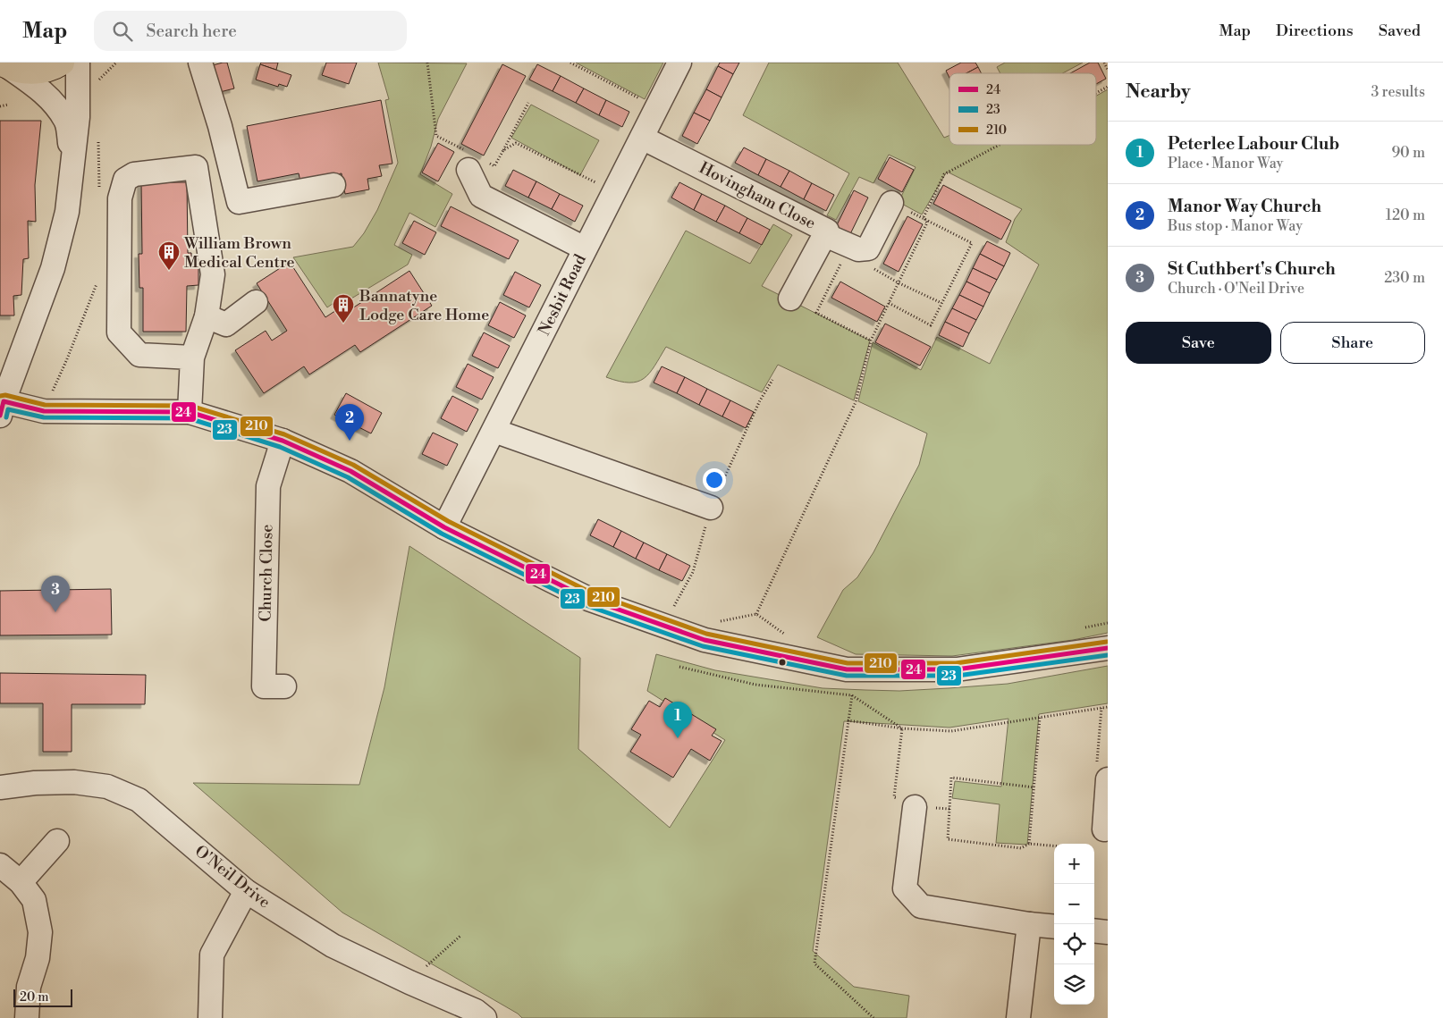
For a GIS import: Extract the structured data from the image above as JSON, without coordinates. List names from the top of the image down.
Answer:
{
  "streets": {
    "street": [
      "Hovingham Close",
      "Nesbit Road",
      "Church Close",
      "O'Neil Drive"
    ]
  },
  "crossings": [
    ["Hovingham Close", "Nesbit Road"]
  ],
  "places": {
    "building": ["William Brown Medical Centre", "Bannatyne Lodge Care Home"]
  },
  "lines": ["transit line 210", "transit line 24", "transit line 23"],
  "legend": ["24", "23", "210"],
  "scale_bar": "20 m",
  "page": {
    "header": "Map",
    "search": "Search here",
    "nav": ["Map", "Directions", "Saved"],
    "heading": ["Nearby", "3 results"],
    "list": [
      {
        "mark": "1",
        "name": "Peterlee Labour Club",
        "note": "Place · Manor Way",
        "value": "90 m"
      },
      {
        "mark": "2",
        "name": "Manor Way Church",
        "note": "Bus stop · Manor Way",
        "value": "120 m"
      },
      {
        "mark": "3",
        "name": "St Cuthbert's Church",
        "note": "Church · O'Neil Drive",
        "value": "230 m"
      }
    ],
    "buttons": ["Save", "Share"],
    "pins": ["2", "3", "1"],
    "map_buttons": ["+", "−"],
    "scale": "20 m"
  }
}
